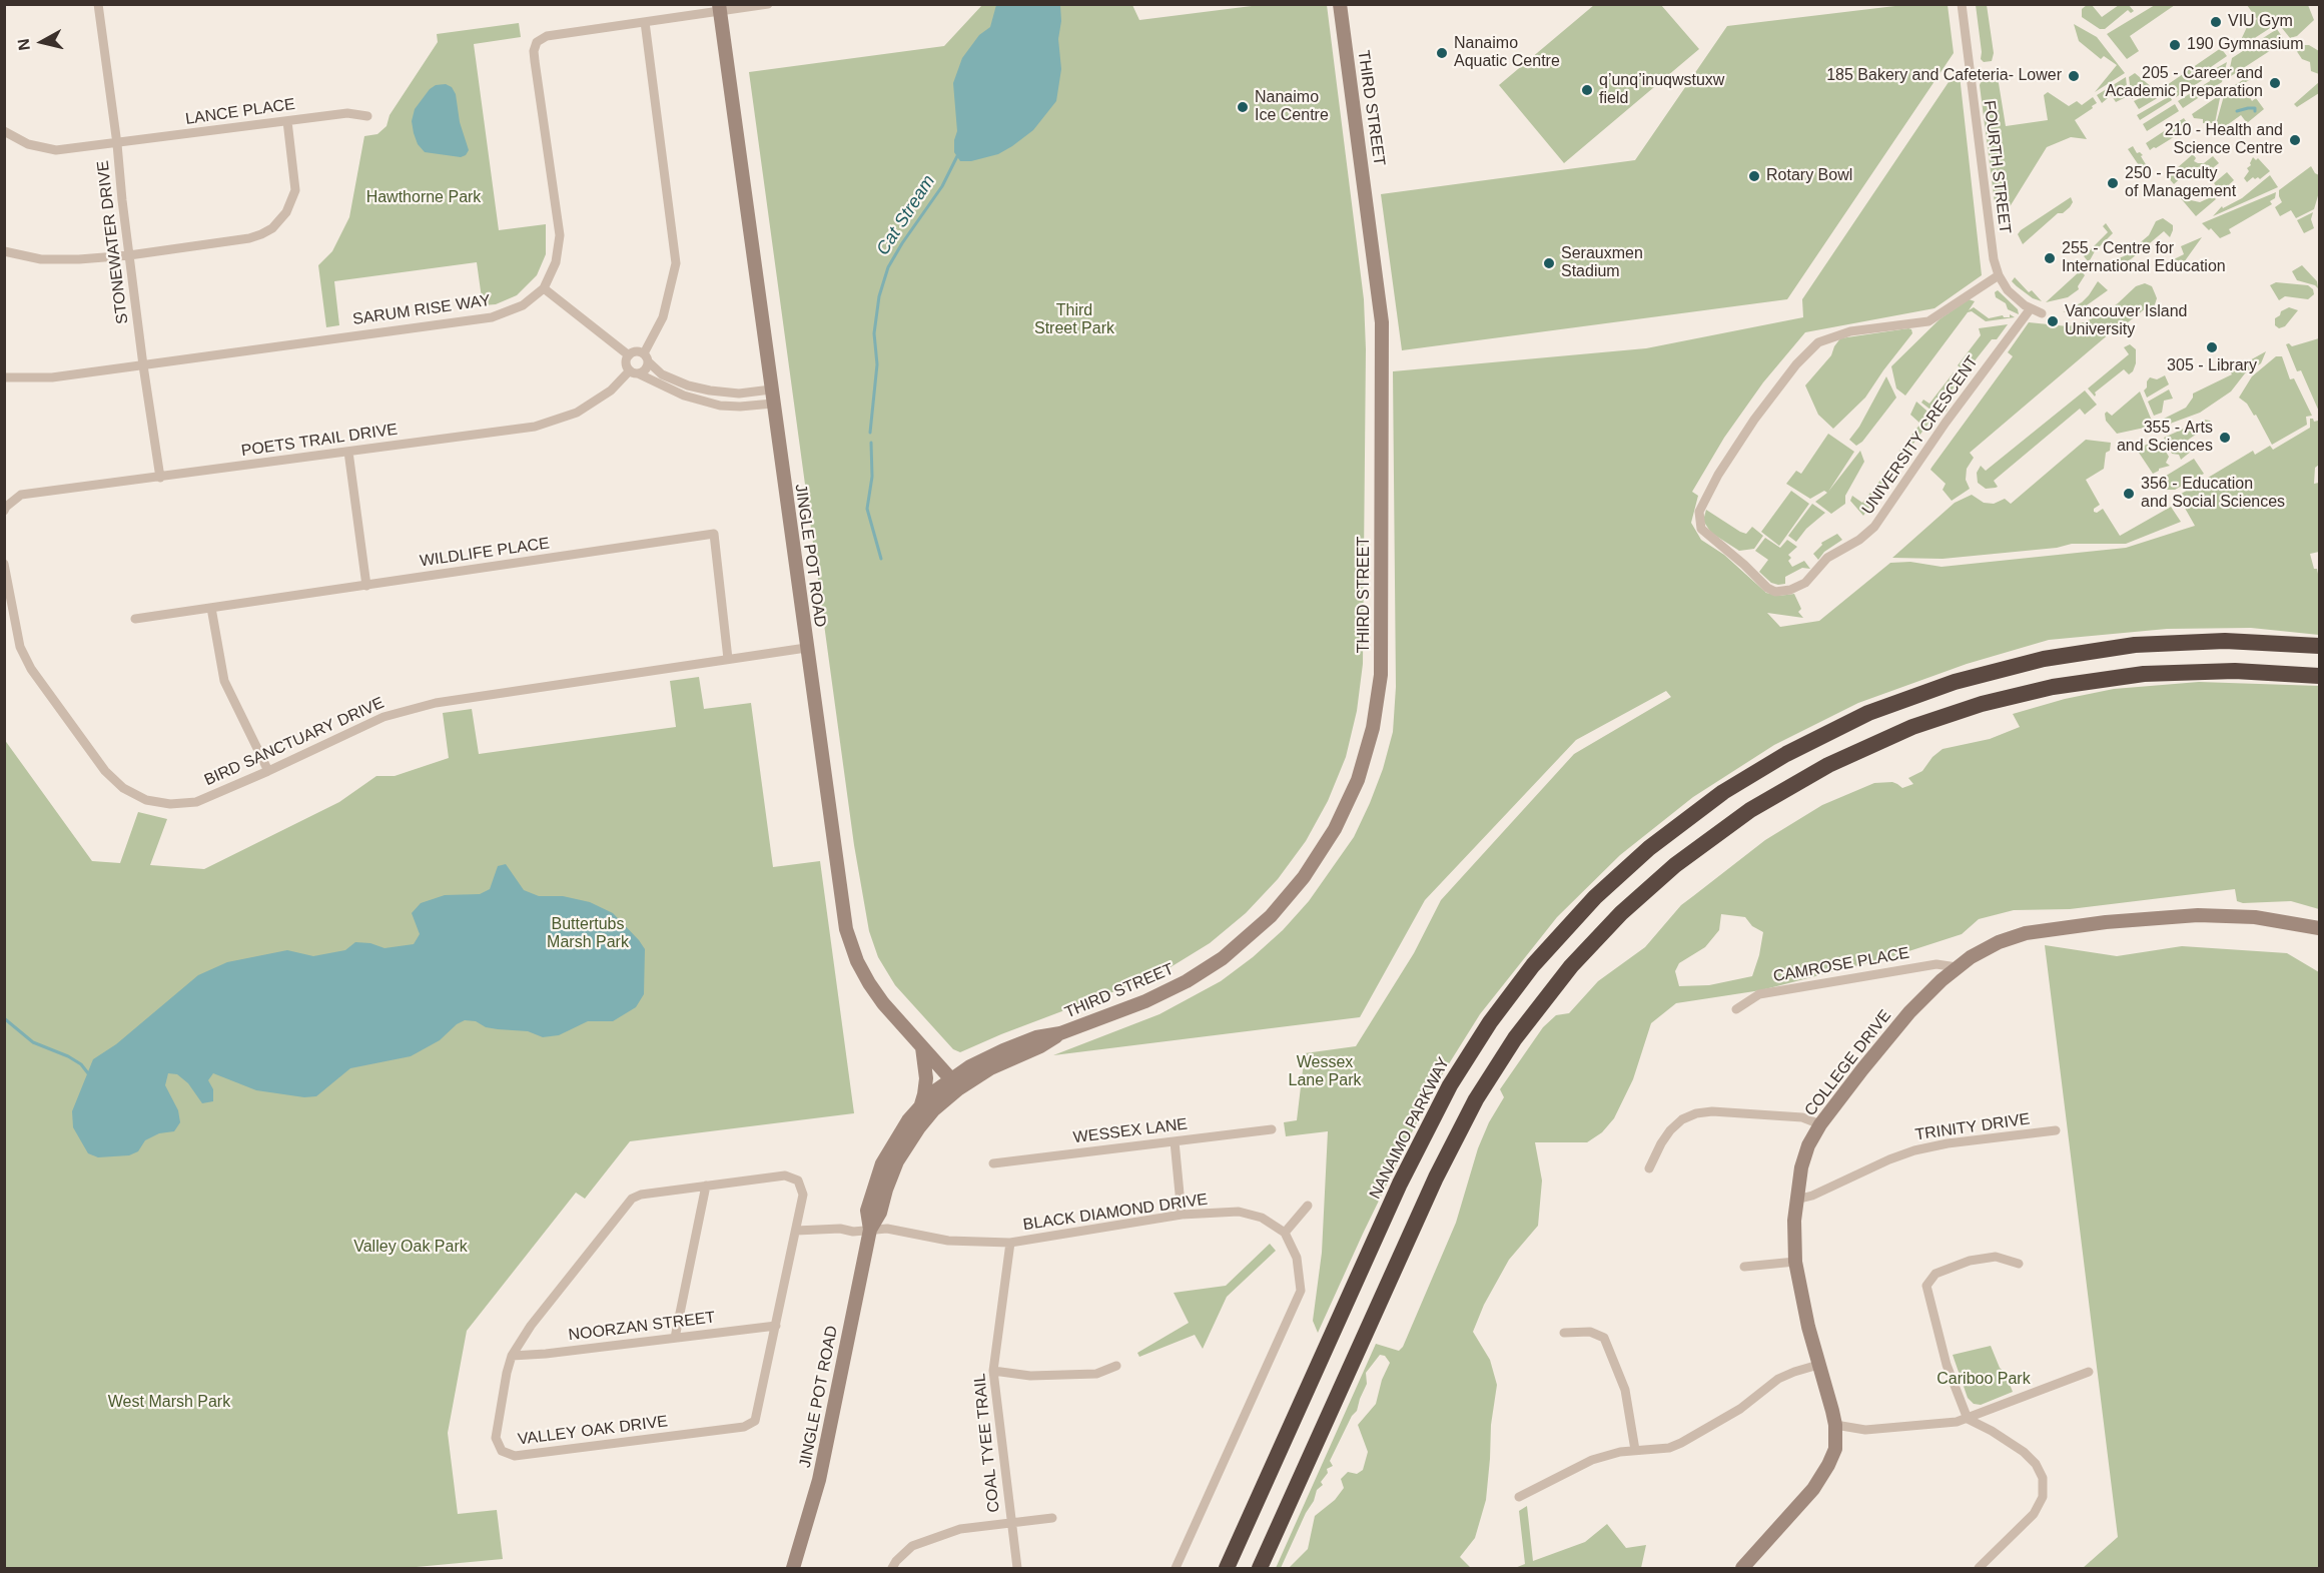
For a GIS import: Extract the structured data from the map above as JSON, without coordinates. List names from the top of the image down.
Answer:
{
  "streets": {
    "highway": ["NANAIMO PARKWAY"],
    "street": [
      "THIRD STREET",
      "LANCE PLACE",
      "FOURTH STREET",
      "STONEWATER DRIVE",
      "SARUM RISE WAY",
      "UNIVERSITY CRESCENT",
      "POETS TRAIL DRIVE",
      "WILDLIFE PLACE",
      "JINGLE POT ROAD",
      "BIRD SANCTUARY DRIVE",
      "CAMROSE PLACE",
      "COLLEGE DRIVE",
      "TRINITY DRIVE",
      "WESSEX LANE",
      "BLACK DIAMOND DRIVE",
      "NOORZAN STREET",
      "VALLEY OAK DRIVE",
      "COAL TYEE TRAIL"
    ]
  },
  "crossings": [
    ["THIRD STREET", "JINGLE POT ROAD"],
    ["LANCE PLACE", "STONEWATER DRIVE"],
    ["FOURTH STREET", "UNIVERSITY CRESCENT"],
    ["STONEWATER DRIVE", "SARUM RISE WAY"],
    ["STONEWATER DRIVE", "POETS TRAIL DRIVE"],
    ["SARUM RISE WAY", "JINGLE POT ROAD"],
    ["WILDLIFE PLACE", "BIRD SANCTUARY DRIVE"],
    ["JINGLE POT ROAD", "BIRD SANCTUARY DRIVE"],
    ["JINGLE POT ROAD", "BLACK DIAMOND DRIVE"],
    ["CAMROSE PLACE", "COLLEGE DRIVE"],
    ["COLLEGE DRIVE", "TRINITY DRIVE"],
    ["BLACK DIAMOND DRIVE", "COAL TYEE TRAIL"],
    ["NOORZAN STREET", "VALLEY OAK DRIVE"]
  ],
  "water": ["Cat Stream"],
  "parks": [
    "Hawthorne Park",
    "Third Street Park",
    "Buttertubs Marsh Park",
    "Wessex Lane Park",
    "Valley Oak Park",
    "Cariboo Park",
    "West Marsh Park"
  ],
  "places": [
    "VIU Gym",
    "190 Gymnasium",
    "Nanaimo Aquatic Centre",
    "185 Bakery and Cafeteria- Lower",
    "205 - Career and Academic Preparation",
    "q’unq’inuqwstuxw field",
    "Nanaimo Ice Centre",
    "210 - Health and Science Centre",
    "Rotary Bowl",
    "250 - Faculty of Management",
    "255 - Centre for International Education",
    "Serauxmen Stadium",
    "Vancouver Island University",
    "305 - Library",
    "355 - Arts and Sciences",
    "356 - Education and Social Sciences"
  ],
  "north": "left"
}
